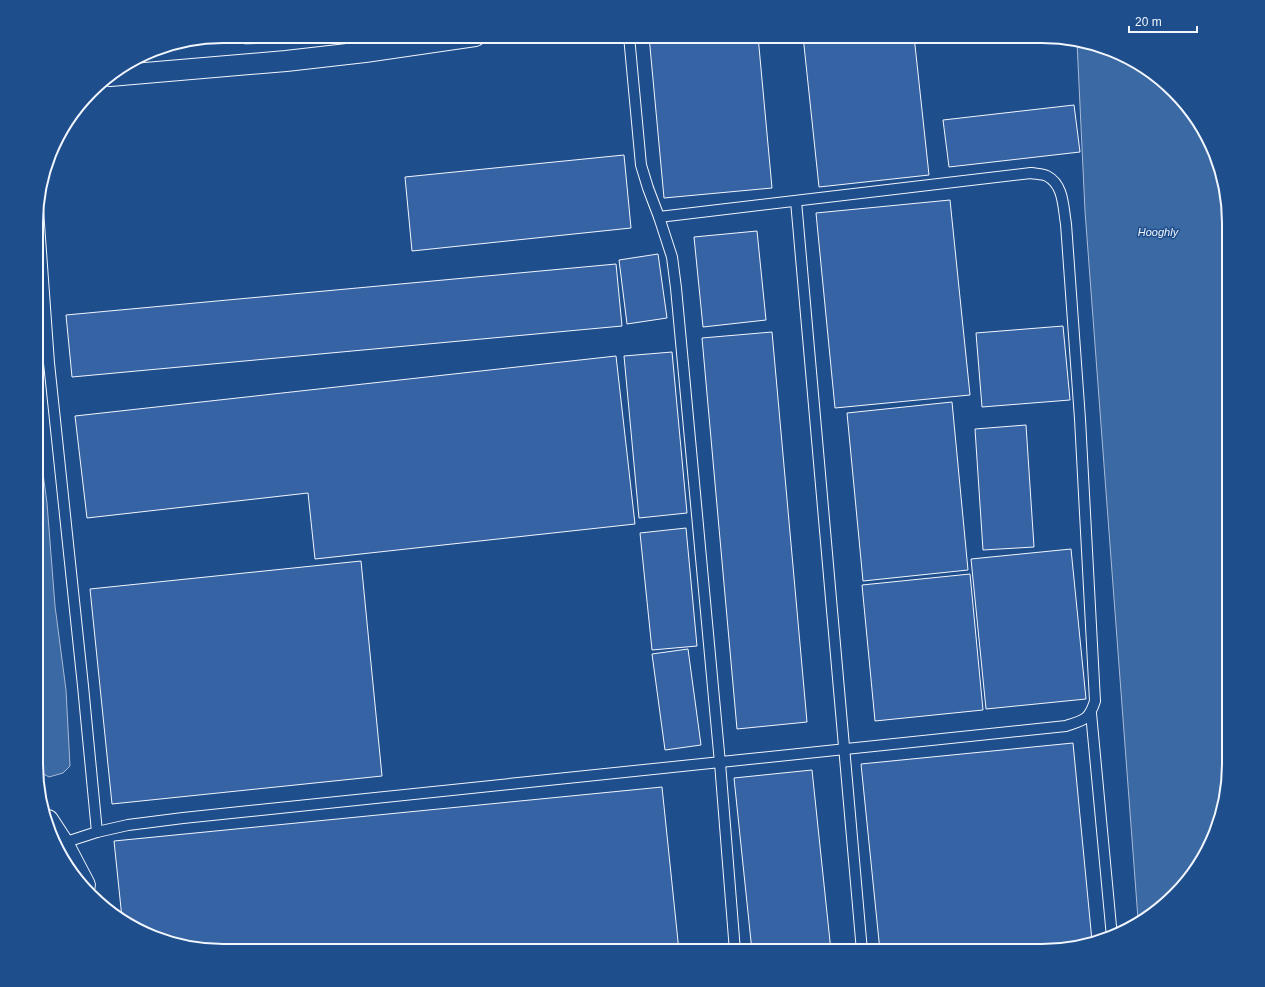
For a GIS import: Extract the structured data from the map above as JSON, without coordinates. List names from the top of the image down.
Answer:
{
  "water": ["Hooghly"],
  "scale_bar": "20 m"
}
